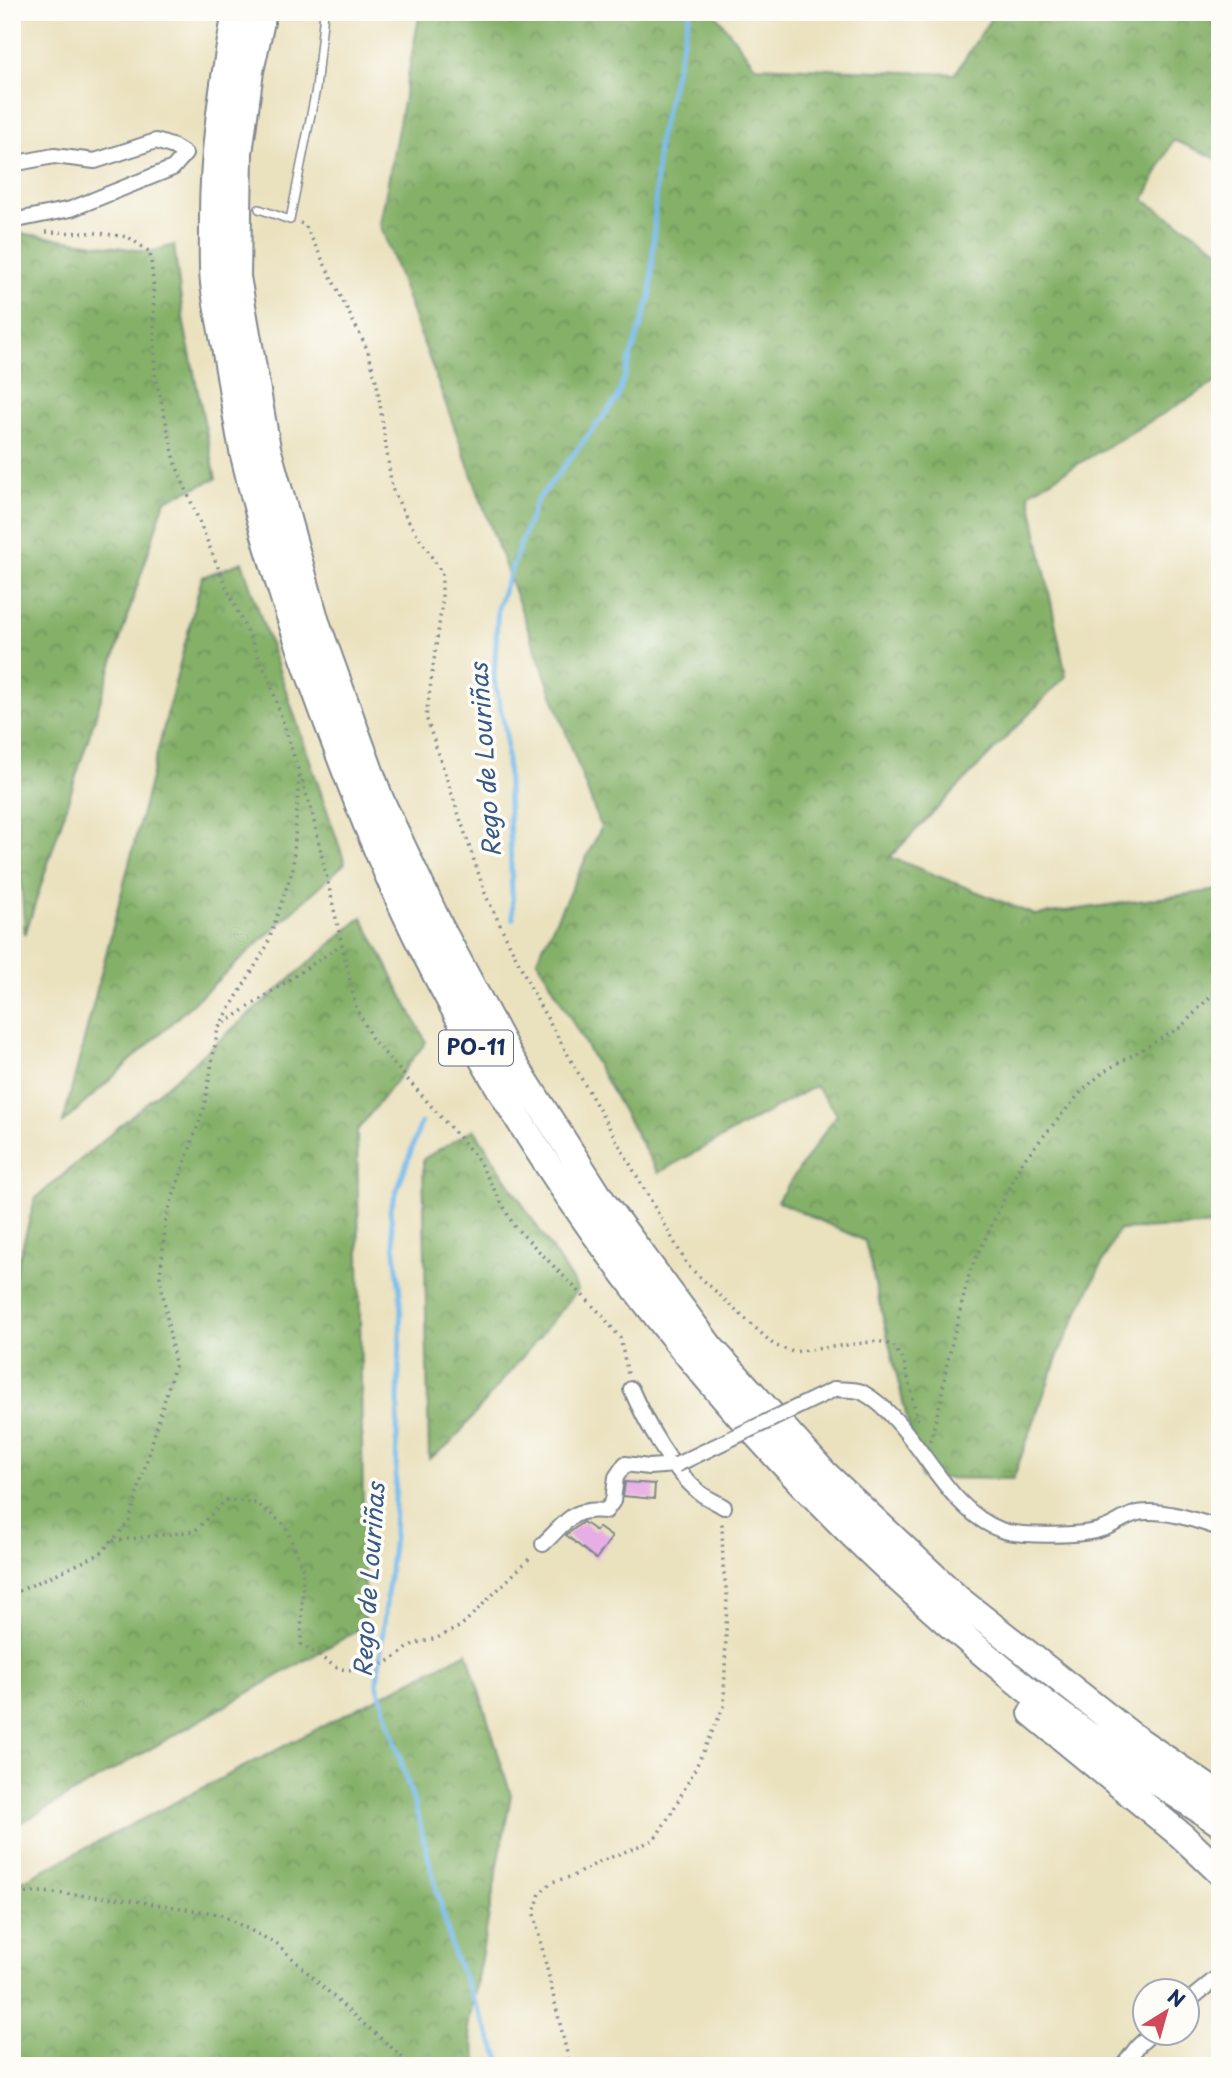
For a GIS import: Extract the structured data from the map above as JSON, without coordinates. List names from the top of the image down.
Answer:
{
  "streets": {
    "highway": ["PO-11"]
  },
  "water": ["Rego de Louriñas"],
  "north": "top right"
}
